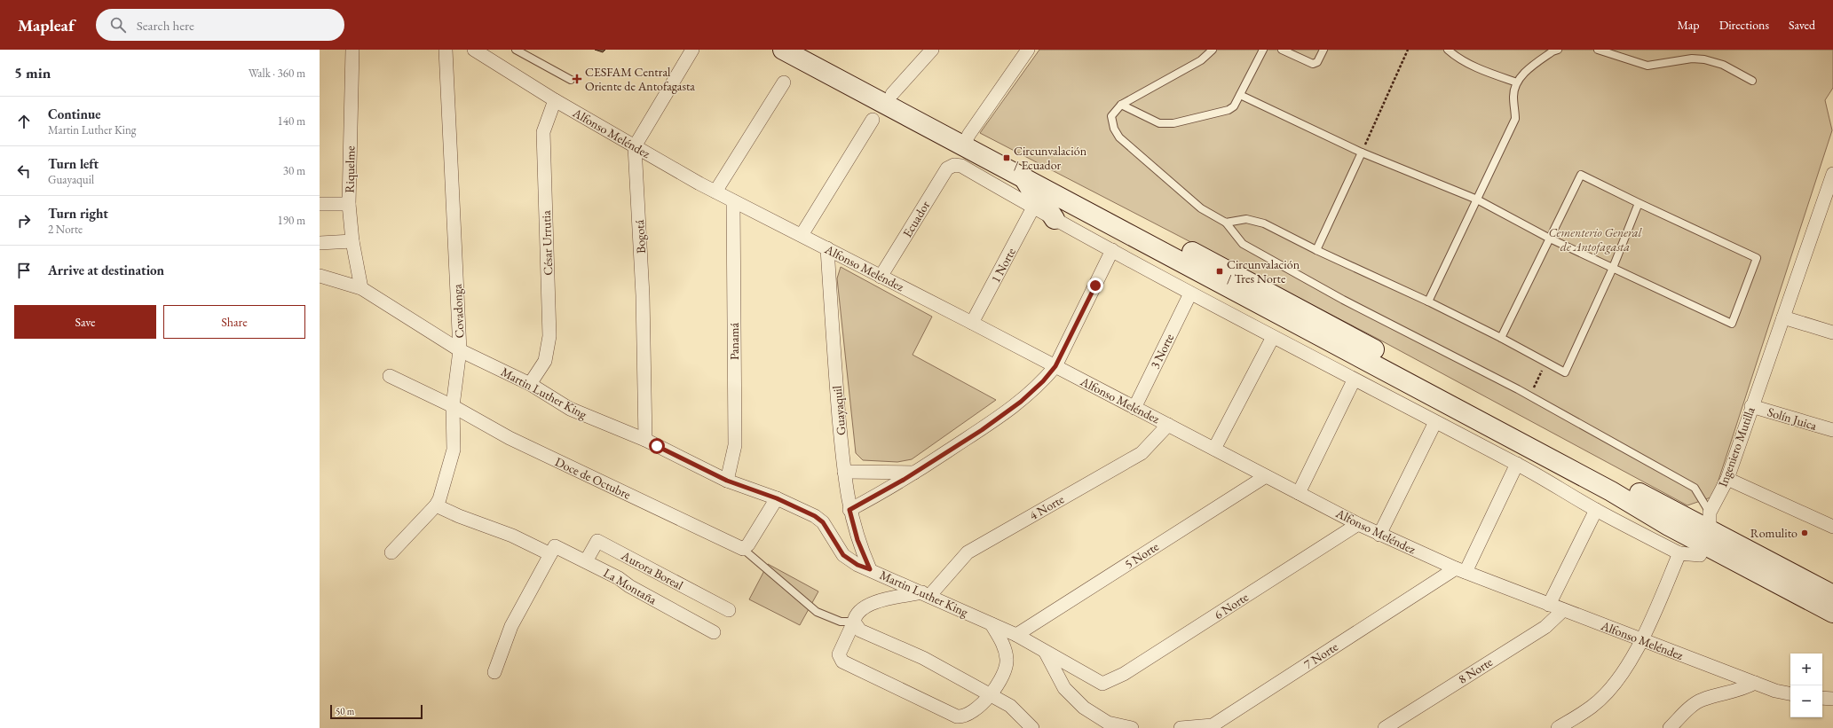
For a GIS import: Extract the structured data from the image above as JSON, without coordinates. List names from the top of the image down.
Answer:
{
  "streets": {
    "street": [
      "Alfonso Meléndez",
      "Riquelme",
      "Ecuador",
      "Bogotá",
      "César Urrutia",
      "1 Norte",
      "Covadonga",
      "Panamá",
      "3 Norte",
      "Martin Luther King",
      "Guayaquil",
      "Solín Juica",
      "Ingeniero Mutilla",
      "Doce de Octubre",
      "4 Norte",
      "5 Norte",
      "Aurora Boreal",
      "La Montaña",
      "6 Norte",
      "7 Norte",
      "8 Norte"
    ]
  },
  "crossings": [
    ["Alfonso Meléndez", "Ecuador"],
    ["Alfonso Meléndez", "Bogotá"],
    ["Alfonso Meléndez", "César Urrutia"],
    ["Alfonso Meléndez", "1 Norte"],
    ["Alfonso Meléndez", "Panamá"],
    ["Alfonso Meléndez", "3 Norte"],
    ["Alfonso Meléndez", "Guayaquil"],
    ["Alfonso Meléndez", "4 Norte"],
    ["Alfonso Meléndez", "5 Norte"],
    ["Alfonso Meléndez", "6 Norte"],
    ["Alfonso Meléndez", "7 Norte"],
    ["Alfonso Meléndez", "8 Norte"],
    ["Riquelme", "Martin Luther King"],
    ["Ecuador", "1 Norte"],
    ["Bogotá", "Martin Luther King"],
    ["César Urrutia", "Martin Luther King"],
    ["Covadonga", "Martin Luther King"],
    ["Covadonga", "Doce de Octubre"],
    ["Panamá", "Martin Luther King"],
    ["Martin Luther King", "Guayaquil"],
    ["Martin Luther King", "4 Norte"],
    ["Martin Luther King", "5 Norte"],
    ["Martin Luther King", "6 Norte"],
    ["Solín Juica", "Ingeniero Mutilla"],
    ["Aurora Boreal", "La Montaña"]
  ],
  "parks": ["Cementerio General de Antofagasta"],
  "places": {
    "health": ["CESFAM Central Oriente de Antofagasta"],
    "transit": ["Circunvalación / Ecuador", "Circunvalación / Tres Norte"],
    "other": ["Romulito"]
  },
  "scale_bar": "50 m",
  "page": {
    "header": "Mapleaf",
    "search": "Search here",
    "nav": ["Map", "Directions", "Saved"],
    "heading": ["5 min", "Walk · 360 m"],
    "list": [
      ["Continue", "Martin Luther King", "140 m"],
      ["Turn left", "Guayaquil", "30 m"],
      ["Turn right", "2 Norte", "190 m"],
      "Arrive at destination"
    ],
    "buttons": ["Save", "Share"],
    "map_buttons": ["+", "−"],
    "scale": "50 m"
  }
}
